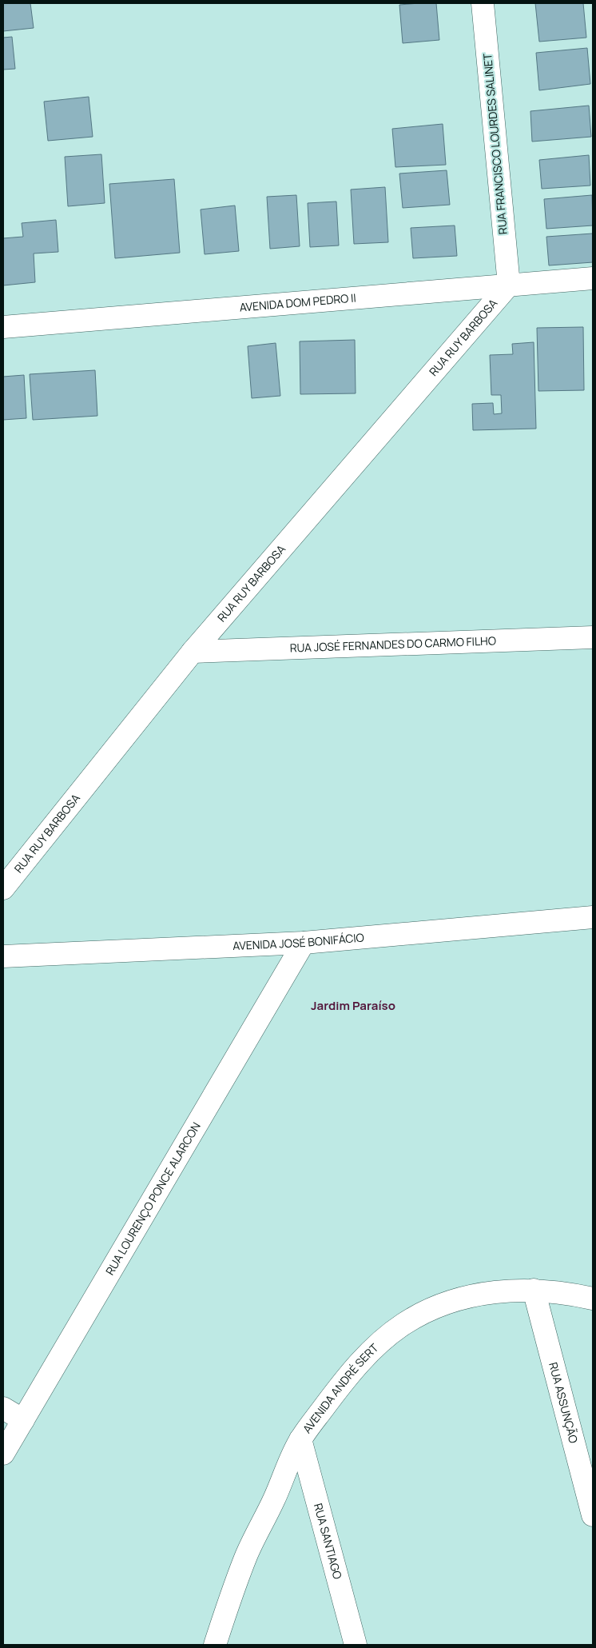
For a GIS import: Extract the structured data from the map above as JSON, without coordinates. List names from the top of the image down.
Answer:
{
  "streets": {
    "street": [
      "RUA FRANCISCO LOURDES SALINET",
      "AVENIDA DOM PEDRO II",
      "RUA RUY BARBOSA",
      "RUA JOSÉ FERNANDES DO CARMO FILHO",
      "AVENIDA JOSÉ BONIFÁCIO",
      "RUA LOURENÇO PONCE ALARCON",
      "AVENIDA ANDRÉ SERT",
      "RUA ASSUNÇÃO",
      "RUA SANTIAGO"
    ]
  },
  "crossings": [
    ["RUA FRANCISCO LOURDES SALINET", "AVENIDA DOM PEDRO II"],
    ["RUA FRANCISCO LOURDES SALINET", "RUA RUY BARBOSA"],
    ["AVENIDA DOM PEDRO II", "RUA RUY BARBOSA"],
    ["RUA RUY BARBOSA", "RUA JOSÉ FERNANDES DO CARMO FILHO"],
    ["AVENIDA JOSÉ BONIFÁCIO", "RUA LOURENÇO PONCE ALARCON"],
    ["AVENIDA ANDRÉ SERT", "RUA ASSUNÇÃO"],
    ["AVENIDA ANDRÉ SERT", "RUA SANTIAGO"]
  ],
  "districts": ["Jardim Paraíso"]
}
